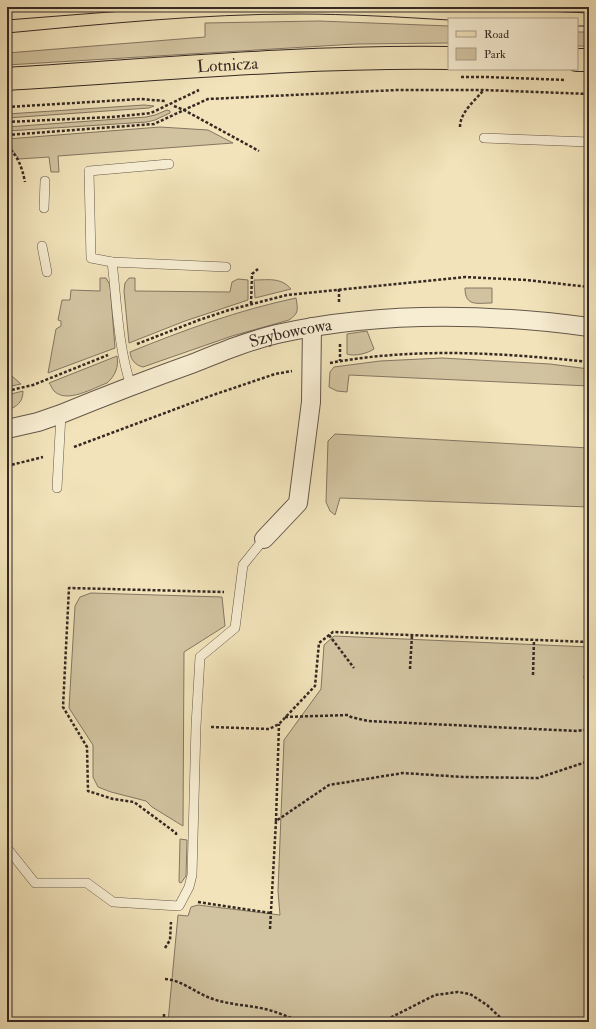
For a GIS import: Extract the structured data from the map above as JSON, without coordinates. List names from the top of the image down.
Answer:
{
  "streets": {
    "main road": ["Lotnicza"],
    "street": ["Szybowcowa"]
  },
  "legend": ["Road", "Park"]
}
